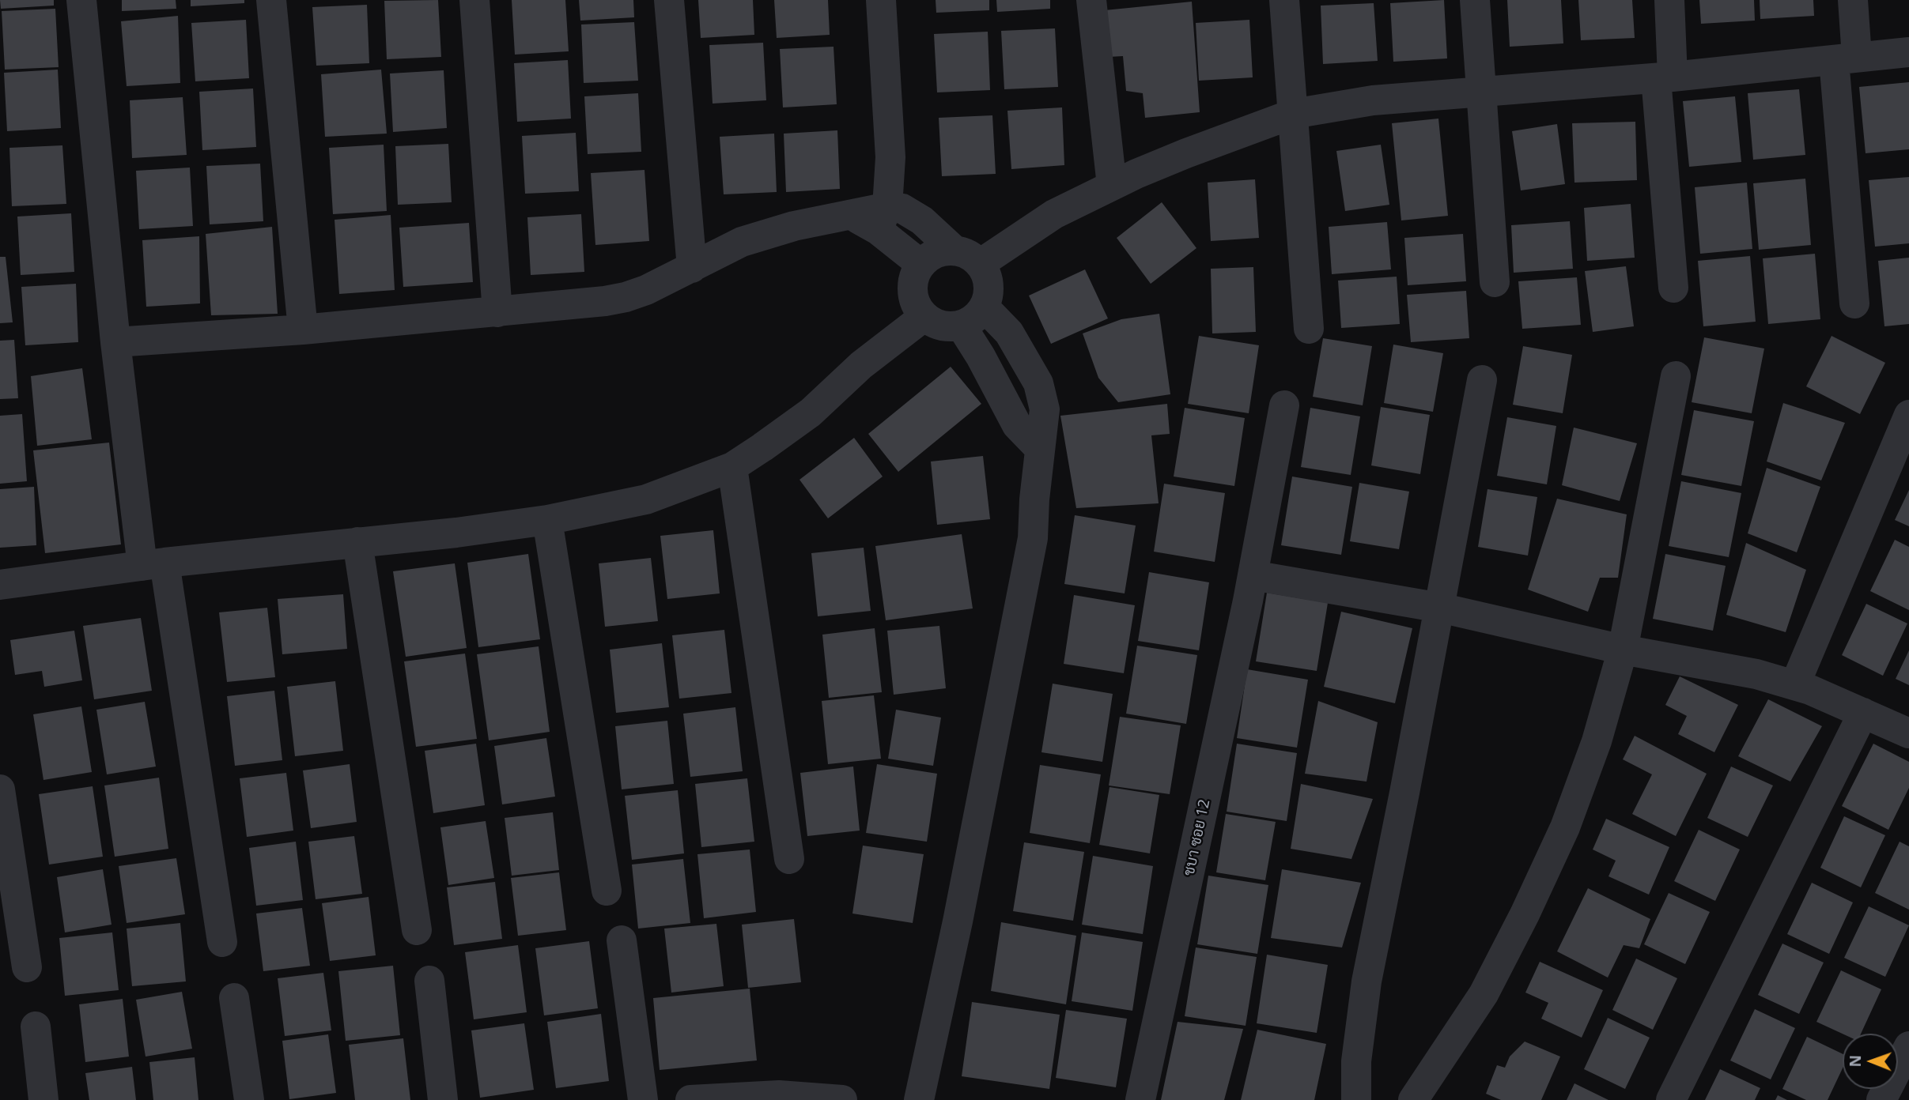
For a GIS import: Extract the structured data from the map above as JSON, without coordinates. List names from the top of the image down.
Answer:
{
  "streets": {
    "street": ["ชบา ซอย 12"]
  },
  "north": "left"
}
